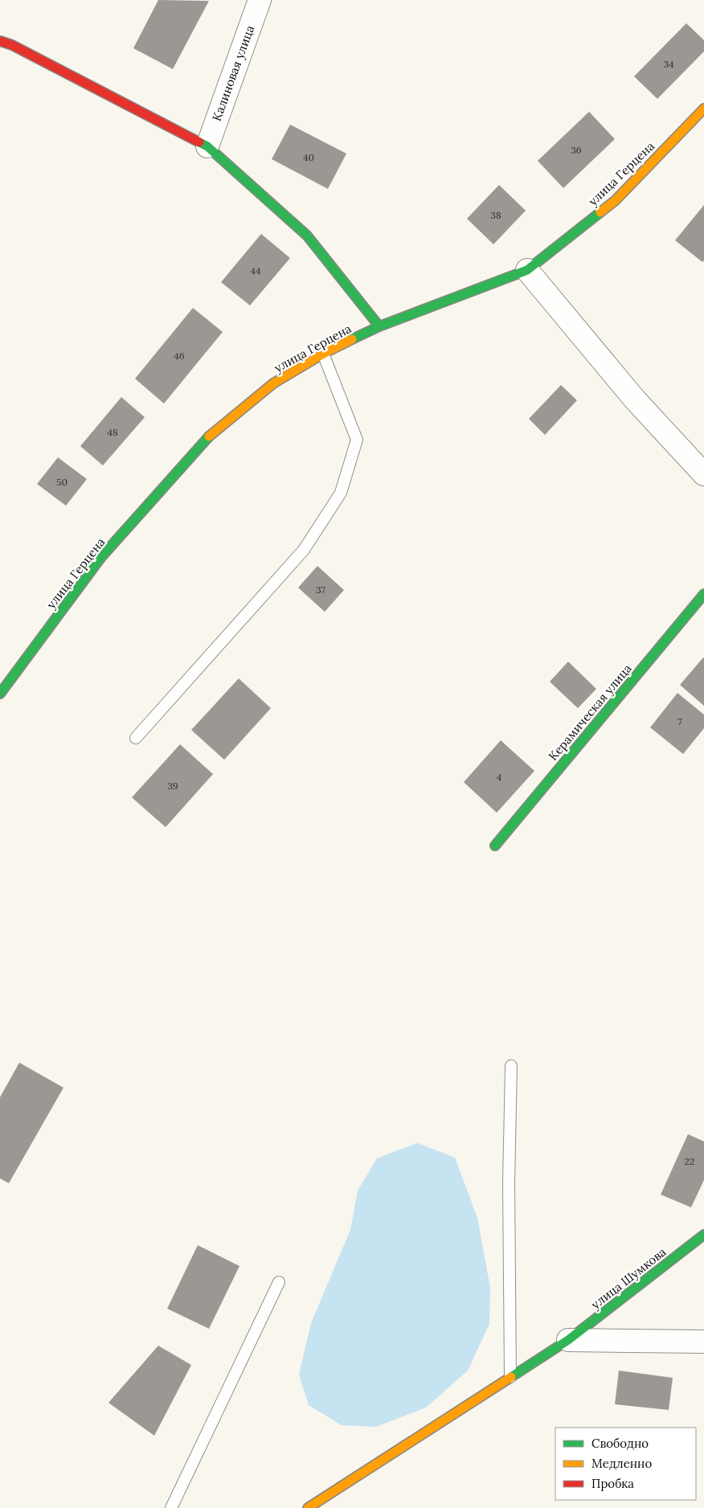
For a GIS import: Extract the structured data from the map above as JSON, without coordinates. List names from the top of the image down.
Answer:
{
  "streets": {
    "street": [
      "Калиновая улица",
      "улица Герцена",
      "Керамическая улица",
      "улица Шумкова"
    ]
  },
  "house_numbers": [
    "34",
    "36",
    "40",
    "38",
    "44",
    "46",
    "48",
    "50",
    "37",
    "7",
    "4",
    "39",
    "22"
  ],
  "legend": ["Свободно", "Медленно", "Пробка"]
}
